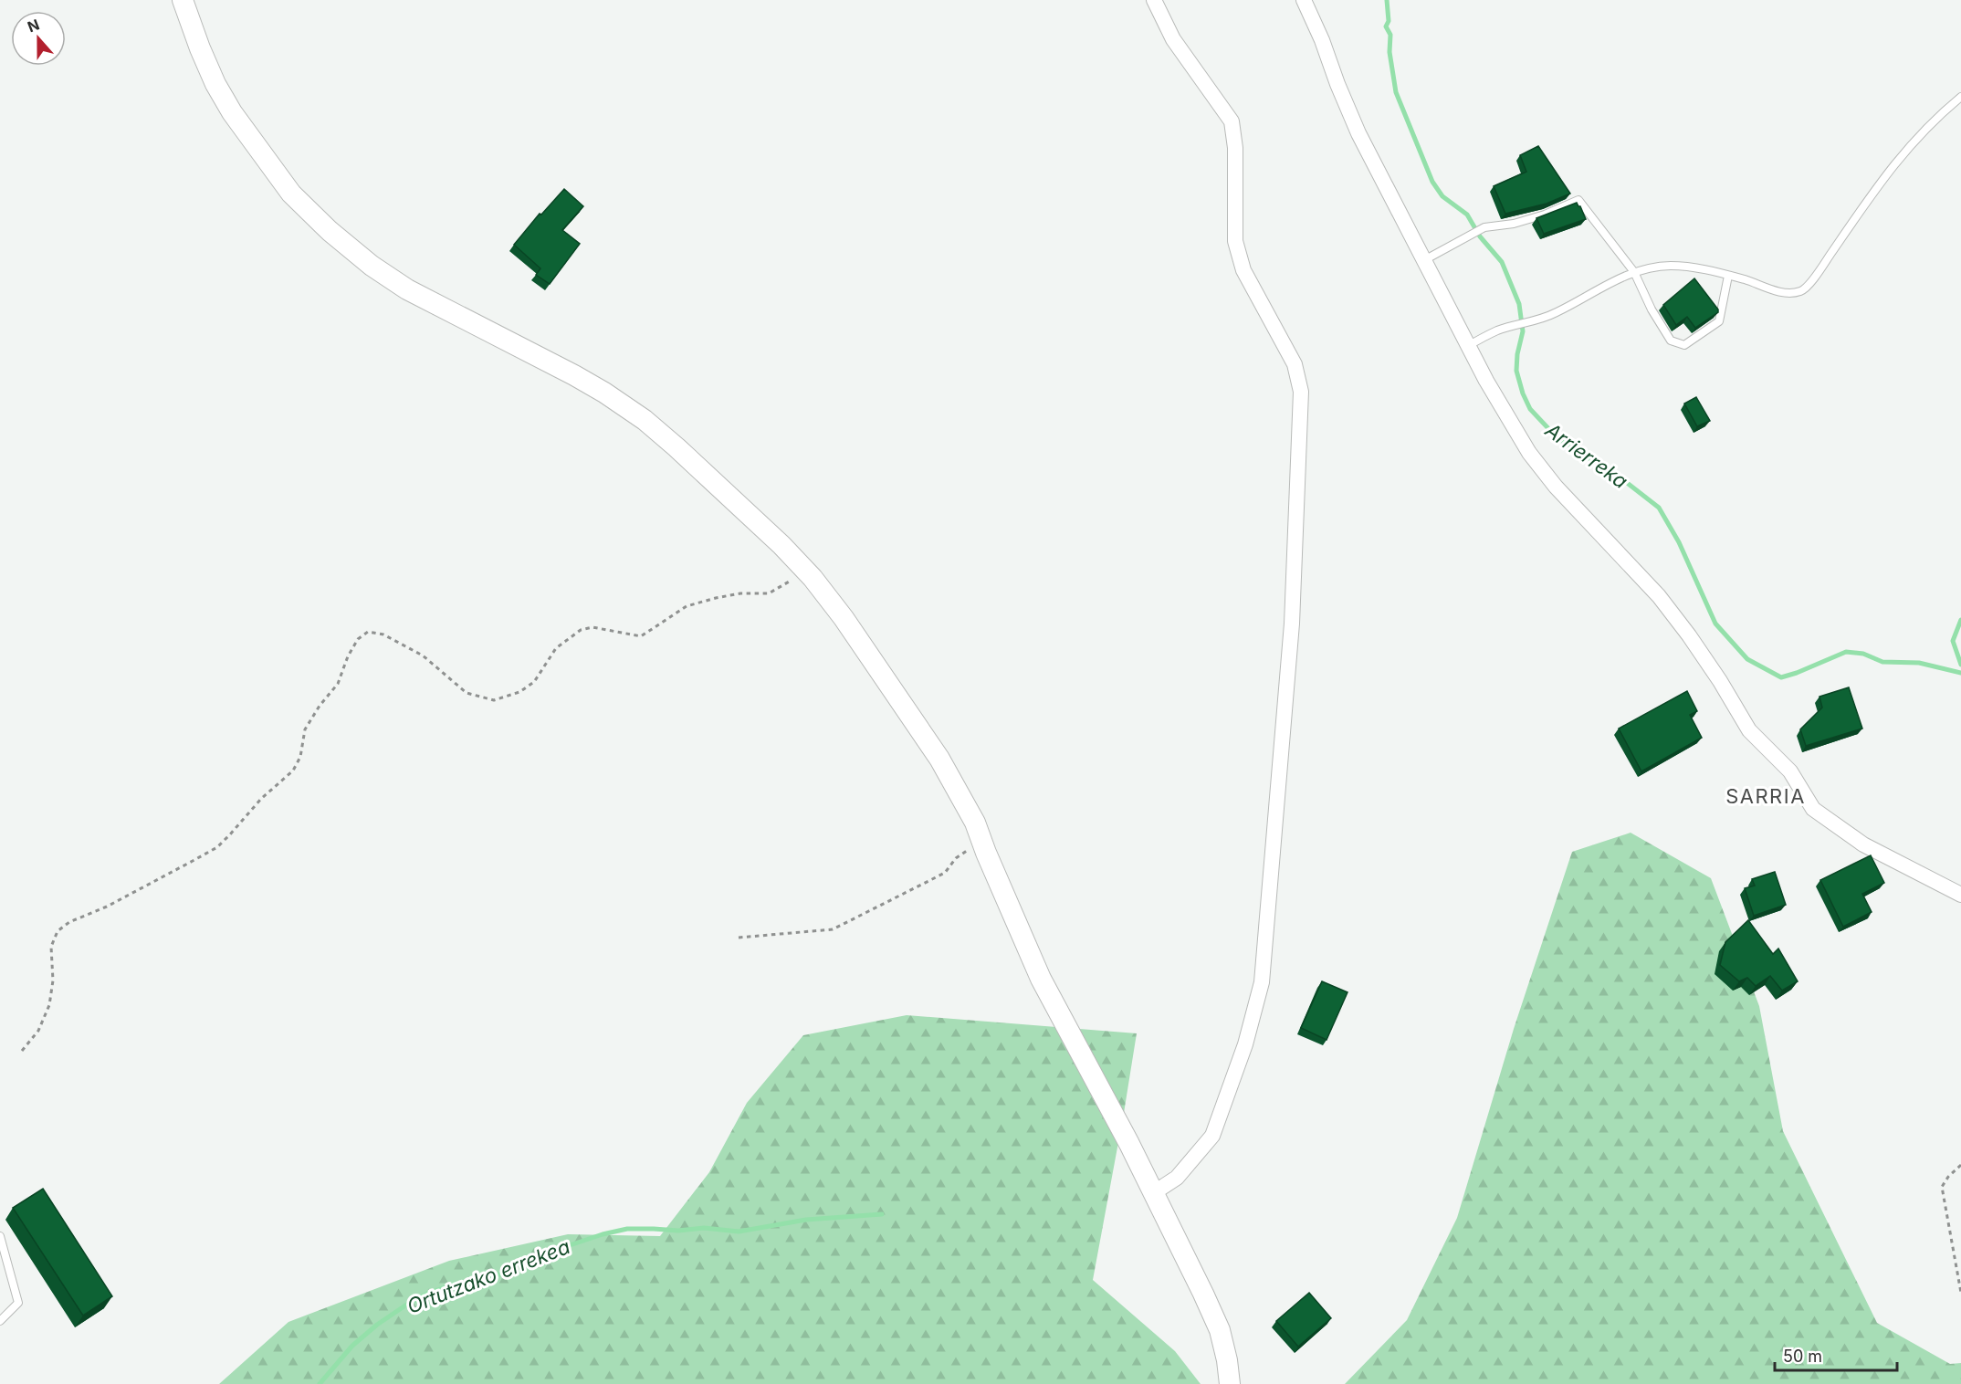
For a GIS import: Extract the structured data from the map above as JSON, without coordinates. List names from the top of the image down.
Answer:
{
  "districts": ["SARRIA"],
  "water": ["Arrierreka", "Ortutzako errekea"],
  "scale_bar": "50 m",
  "north": "top"
}
